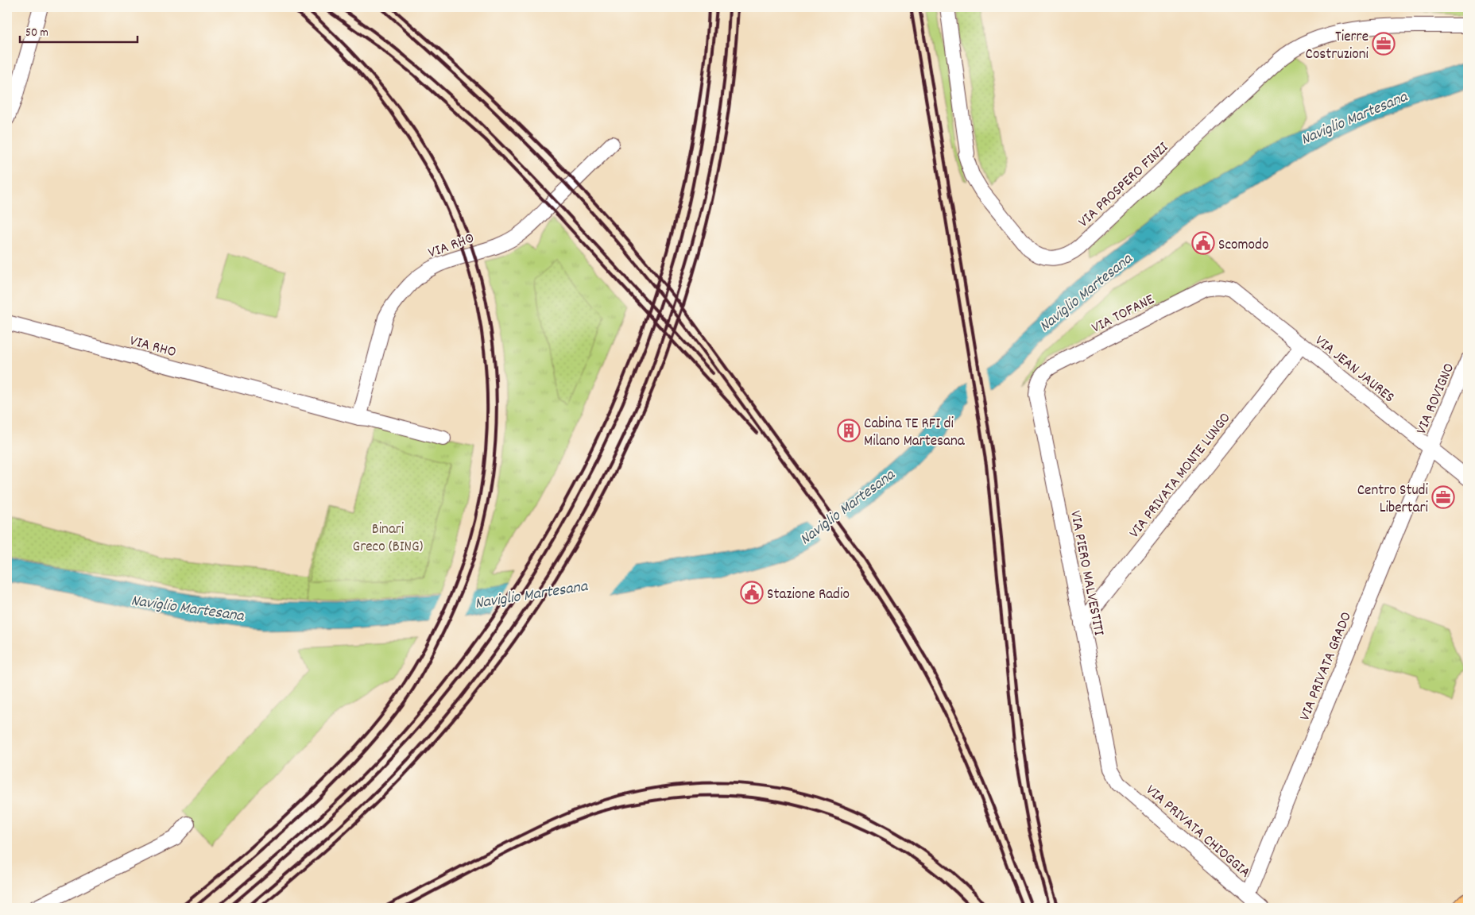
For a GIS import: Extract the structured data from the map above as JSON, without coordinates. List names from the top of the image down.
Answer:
{
  "streets": {
    "street": [
      "VIA PROSPERO FINZI",
      "VIA RHO",
      "VIA TOFANE",
      "VIA JEAN JAURES",
      "VIA ROVIGNO",
      "VIA PRIVATA MONTE LUNGO",
      "VIA PIERO MALVESTITI",
      "VIA PRIVATA GRADO",
      "VIA PRIVATA CHIOGGIA"
    ]
  },
  "crossings": [
    ["VIA TOFANE", "VIA JEAN JAURES"],
    ["VIA TOFANE", "VIA PIERO MALVESTITI"],
    ["VIA JEAN JAURES", "VIA ROVIGNO"],
    ["VIA JEAN JAURES", "VIA PRIVATA MONTE LUNGO"],
    ["VIA JEAN JAURES", "VIA PRIVATA GRADO"],
    ["VIA ROVIGNO", "VIA PRIVATA GRADO"],
    ["VIA PRIVATA MONTE LUNGO", "VIA PIERO MALVESTITI"],
    ["VIA PIERO MALVESTITI", "VIA PRIVATA CHIOGGIA"],
    ["VIA PRIVATA GRADO", "VIA PRIVATA CHIOGGIA"]
  ],
  "water": ["Naviglio Martesana"],
  "parks": ["Binari Greco (BING)"],
  "places": {
    "office": ["Tierre Costruzioni", "Centro Studi Libertari"],
    "public building": ["Scomodo", "Stazione Radio"],
    "building": ["Cabina TE RFI di Milano Martesana"]
  },
  "scale_bar": "50 m"
}
